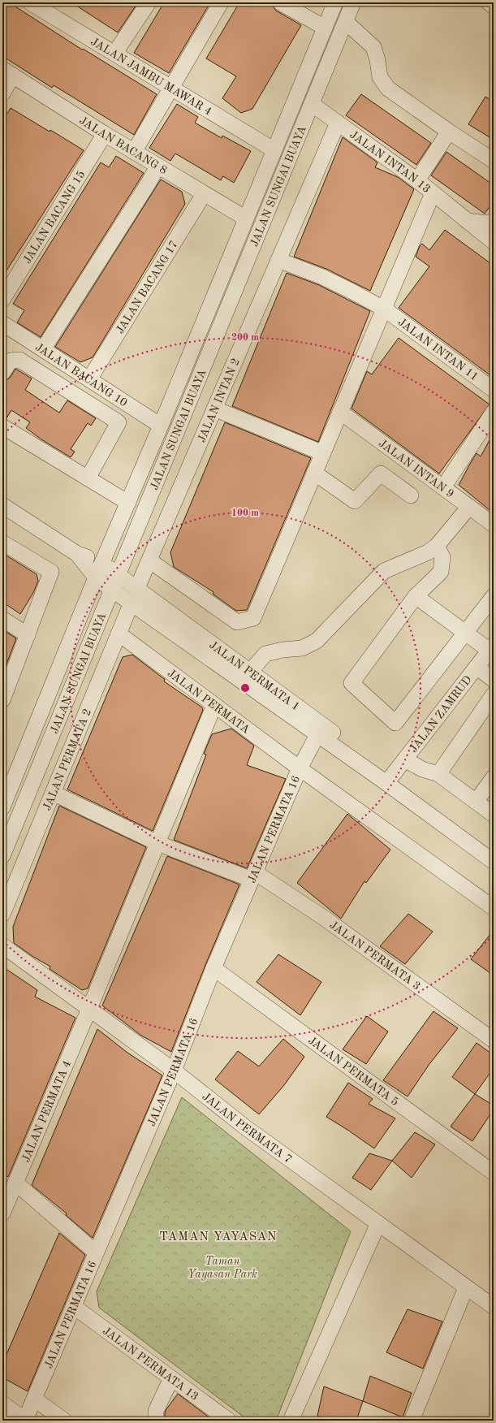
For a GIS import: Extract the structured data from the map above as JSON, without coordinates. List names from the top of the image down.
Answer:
{
  "streets": {
    "street": [
      "JALAN JAMBU MAWAR 4",
      "JALAN BACANG 8",
      "JALAN INTAN 13",
      "JALAN SUNGAI BUAYA",
      "JALAN BACANG 15",
      "JALAN BACANG 17",
      "JALAN INTAN 11",
      "JALAN BACANG 10",
      "JALAN INTAN 2",
      "JALAN INTAN 9",
      "JALAN PERMATA 1",
      "JALAN PERMATA",
      "JALAN ZAMRUD",
      "JALAN PERMATA 2",
      "JALAN PERMATA 16",
      "JALAN PERMATA 3",
      "JALAN PERMATA 5",
      "JALAN PERMATA 4",
      "JALAN PERMATA 7",
      "JALAN PERMATA 13"
    ]
  },
  "crossings": [
    ["JALAN JAMBU MAWAR 4", "JALAN SUNGAI BUAYA"],
    ["JALAN BACANG 8", "JALAN SUNGAI BUAYA"],
    ["JALAN BACANG 8", "JALAN BACANG 15"],
    ["JALAN BACANG 8", "JALAN BACANG 17"],
    ["JALAN INTAN 13", "JALAN SUNGAI BUAYA"],
    ["JALAN INTAN 13", "JALAN INTAN 2"],
    ["JALAN SUNGAI BUAYA", "JALAN BACANG 10"],
    ["JALAN SUNGAI BUAYA", "JALAN PERMATA 1"],
    ["JALAN BACANG 17", "JALAN BACANG 10"],
    ["JALAN INTAN 11", "JALAN INTAN 2"],
    ["JALAN INTAN 2", "JALAN PERMATA 1"],
    ["JALAN PERMATA 1", "JALAN ZAMRUD"],
    ["JALAN PERMATA 1", "JALAN PERMATA 2"],
    ["JALAN PERMATA 1", "JALAN PERMATA 16"],
    ["JALAN PERMATA", "JALAN PERMATA 2"],
    ["JALAN PERMATA", "JALAN PERMATA 16"],
    ["JALAN PERMATA 2", "JALAN PERMATA 3"],
    ["JALAN PERMATA 16", "JALAN PERMATA 3"],
    ["JALAN PERMATA 16", "JALAN PERMATA 5"],
    ["JALAN PERMATA 16", "JALAN PERMATA 7"],
    ["JALAN PERMATA 16", "JALAN PERMATA 13"],
    ["JALAN PERMATA 4", "JALAN PERMATA 7"]
  ],
  "districts": ["TAMAN YAYASAN"],
  "parks": ["Taman Yayasan Park"],
  "rings": ["200 m", "100 m"]
}
